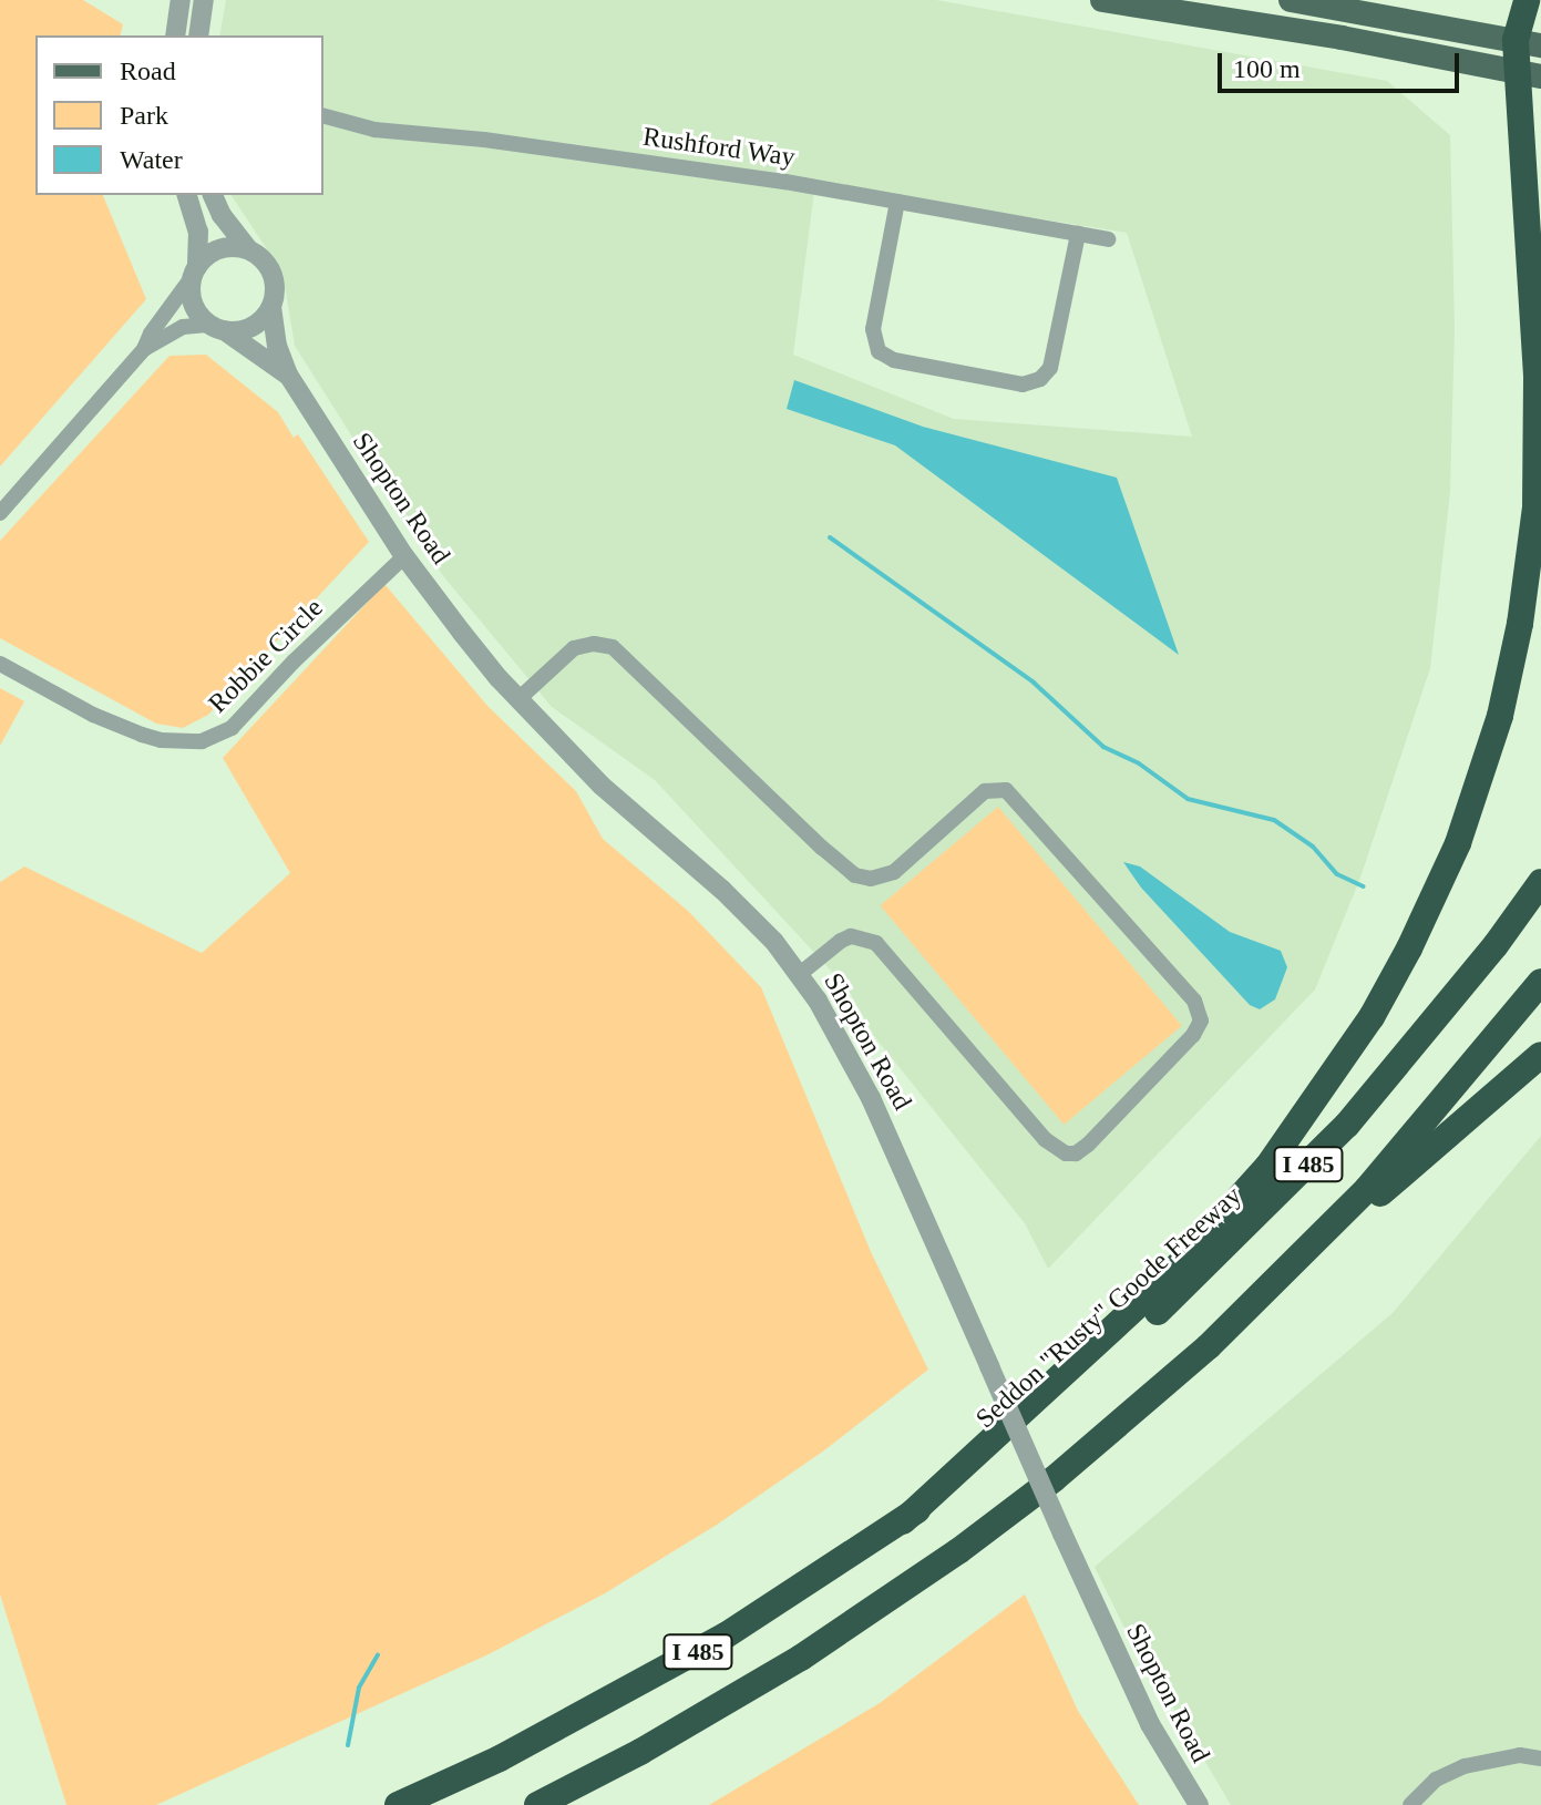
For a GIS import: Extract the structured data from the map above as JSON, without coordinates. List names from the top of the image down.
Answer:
{
  "streets": {
    "highway": ["I 485", "Seddon \"Rusty\" Goode Freeway"],
    "street": ["Rushford Way", "Shopton Road", "Robbie Circle"]
  },
  "crossings": [
    ["Shopton Road", "Robbie Circle"]
  ],
  "legend": ["Road", "Park", "Water"],
  "scale_bar": "100 m"
}
